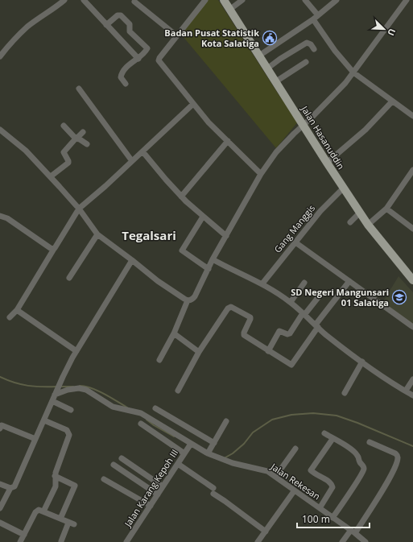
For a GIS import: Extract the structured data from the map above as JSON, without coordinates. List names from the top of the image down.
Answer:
{
  "streets": {
    "main road": ["Jalan Hasanuddin"],
    "street": ["Gang Manggis", "Jalan Rekesan", "Jalan Karang Kepoh III"]
  },
  "crossings": [
    ["Jalan Hasanuddin", "Gang Manggis"],
    ["Jalan Rekesan", "Jalan Karang Kepoh III"]
  ],
  "districts": ["Tegalsari"],
  "places": {
    "public building": ["Badan Pusat Statistik Kota Salatiga"],
    "school or university": ["SD Negeri Mangunsari 01 Salatiga"]
  },
  "scale_bar": "100 m",
  "north": "bottom right"
}
